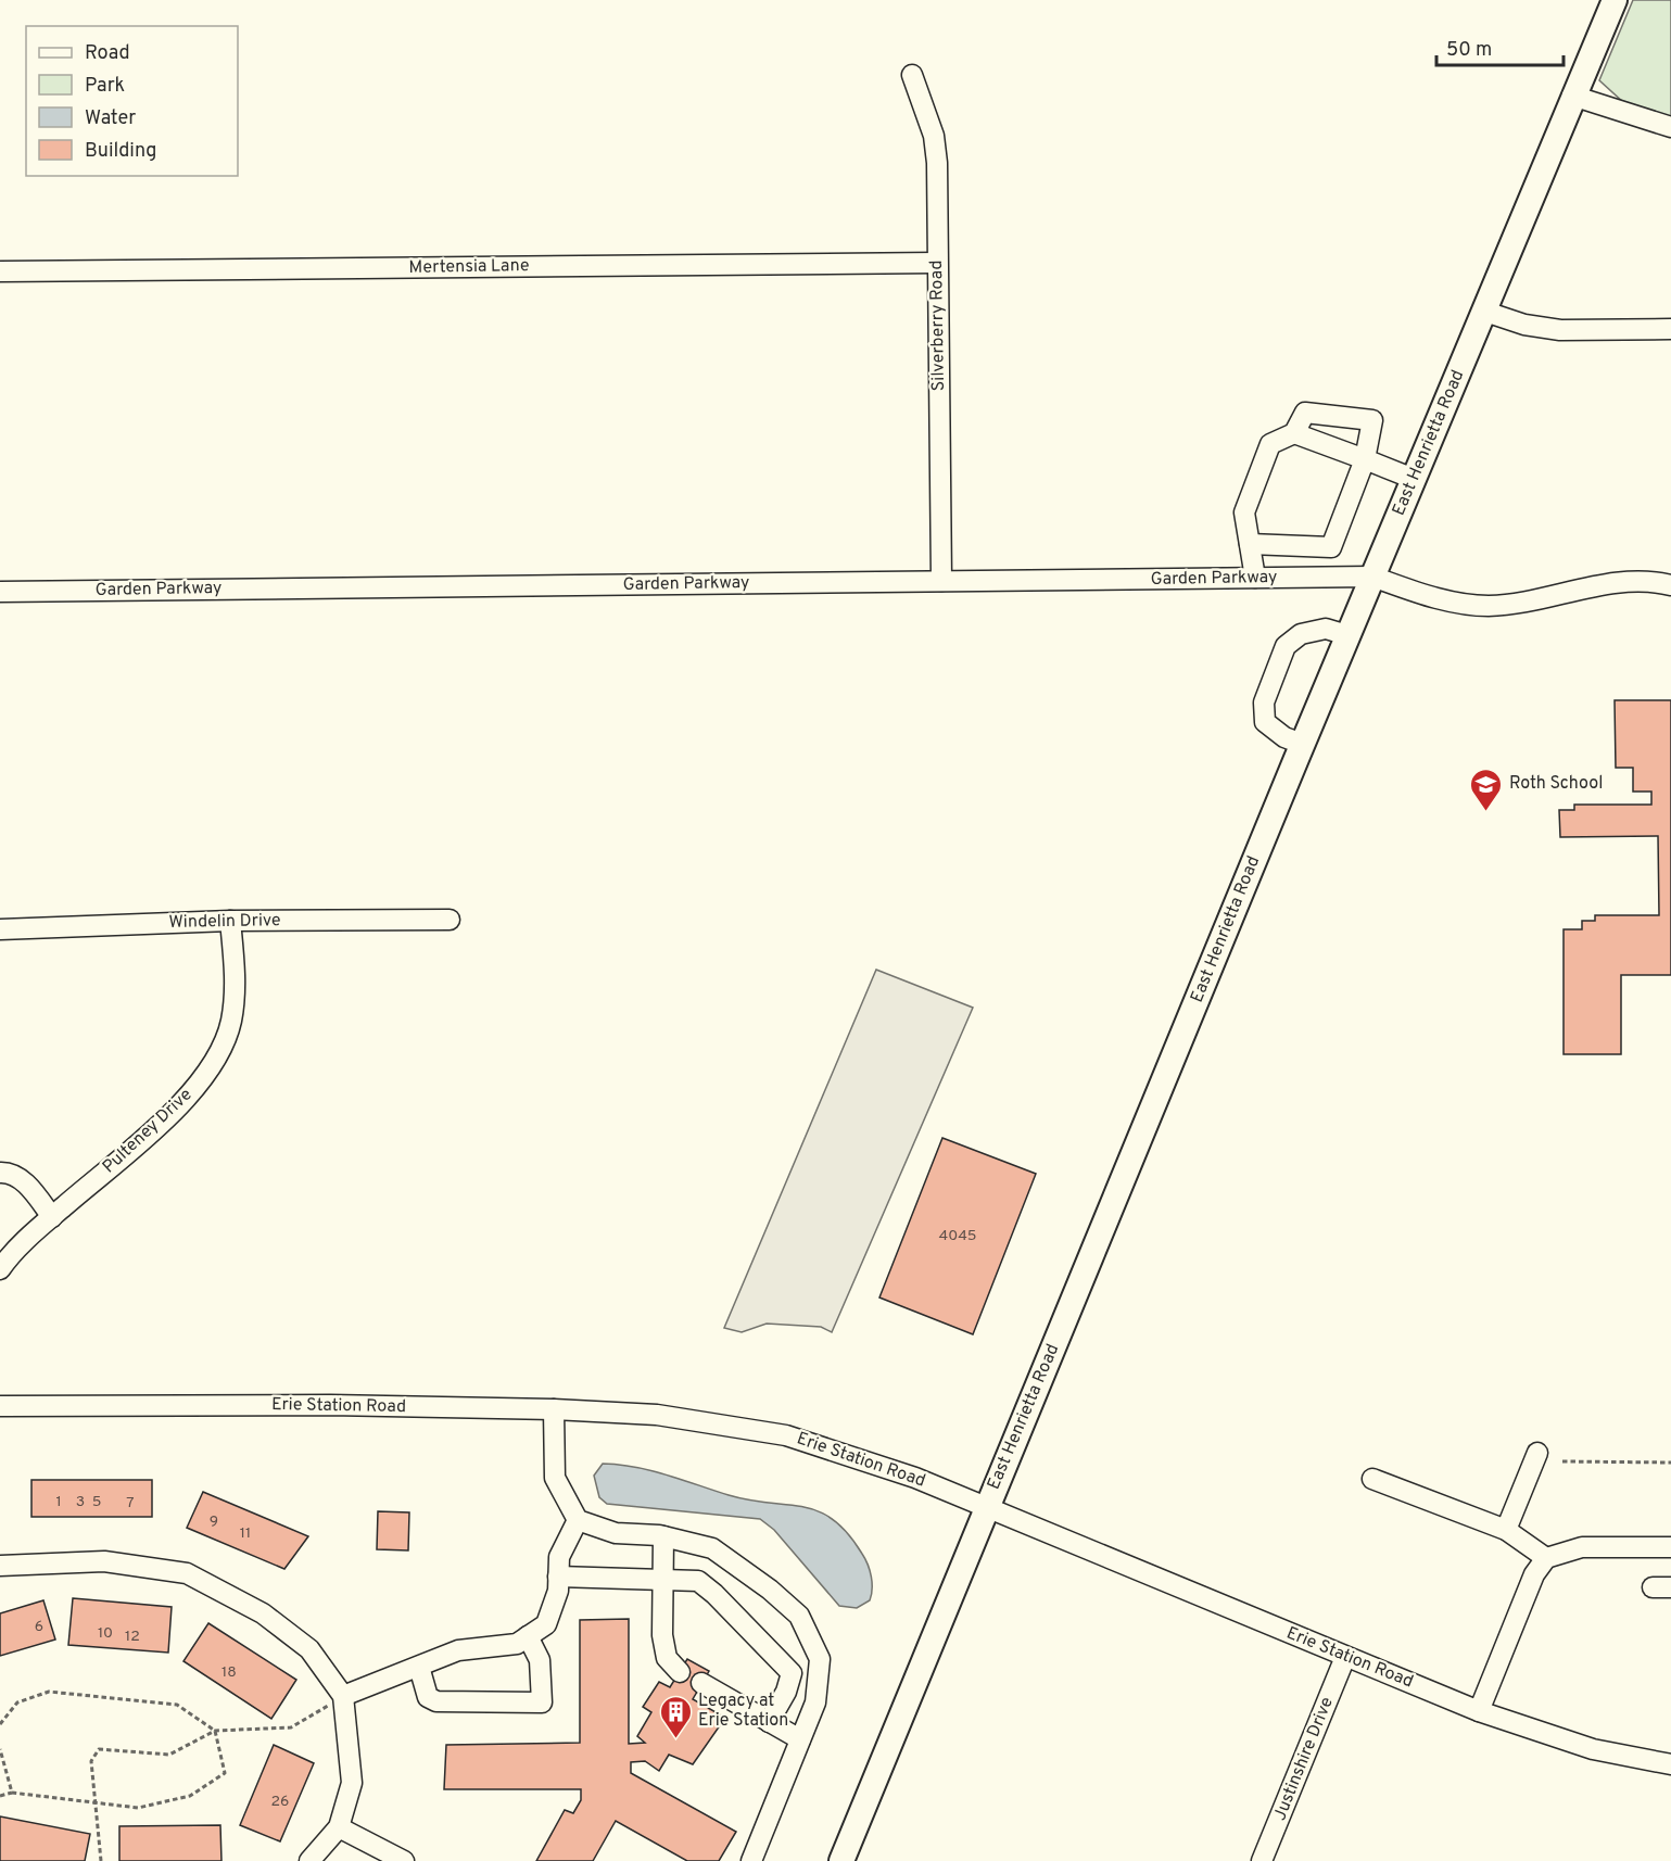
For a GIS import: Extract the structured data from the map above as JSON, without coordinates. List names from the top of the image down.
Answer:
{
  "streets": {
    "main road": ["East Henrietta Road"],
    "street": [
      "Mertensia Lane",
      "Silverberry Road",
      "Garden Parkway",
      "Windelin Drive",
      "Pulteney Drive",
      "Erie Station Road",
      "Justinshire Drive"
    ]
  },
  "crossings": [
    ["Mertensia Lane", "Silverberry Road"],
    ["Silverberry Road", "Garden Parkway"],
    ["East Henrietta Road", "Garden Parkway"],
    ["East Henrietta Road", "Erie Station Road"],
    ["Windelin Drive", "Pulteney Drive"],
    ["Erie Station Road", "Justinshire Drive"]
  ],
  "places": {
    "school or university": ["Roth School"],
    "building": ["Legacy at Erie Station"]
  },
  "house_numbers": [
    "4045",
    "1",
    "3",
    "5",
    "7",
    "9",
    "11",
    "6",
    "10",
    "12",
    "18",
    "26"
  ],
  "legend": [
    "Road",
    "Park",
    "Water",
    "Building"
  ],
  "scale_bar": "50 m"
}
